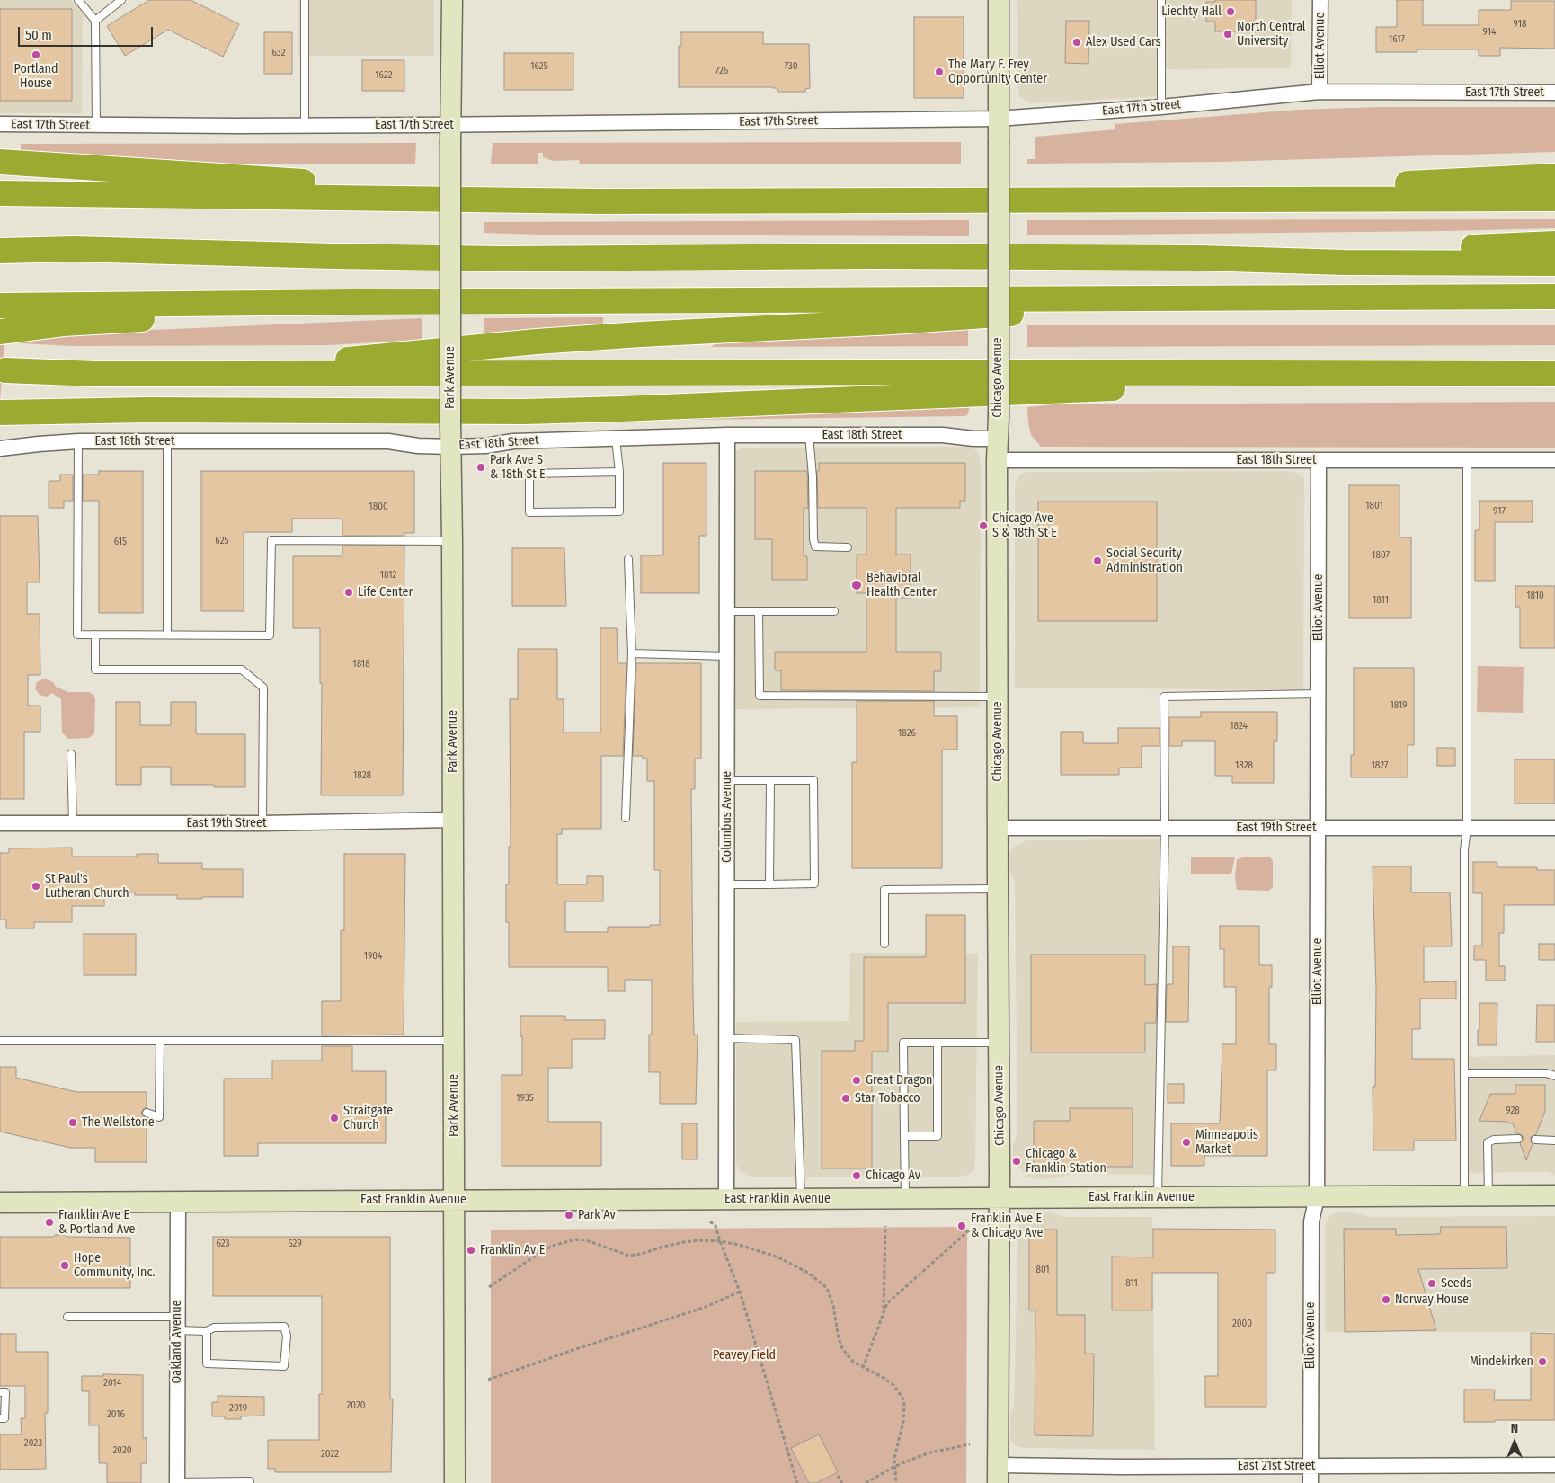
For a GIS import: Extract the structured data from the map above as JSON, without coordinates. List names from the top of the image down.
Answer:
{
  "streets": {
    "street": [
      "Elliot Avenue",
      "East 17th Street",
      "Park Avenue",
      "Chicago Avenue",
      "East 18th Street",
      "Columbus Avenue",
      "East 19th Street",
      "East Franklin Avenue",
      "Oakland Avenue",
      "East 21st Street"
    ]
  },
  "crossings": [
    ["Elliot Avenue", "East 17th Street"],
    ["Elliot Avenue", "East 18th Street"],
    ["Elliot Avenue", "East 19th Street"],
    ["Elliot Avenue", "East Franklin Avenue"],
    ["Elliot Avenue", "East 21st Street"],
    ["East 17th Street", "Park Avenue"],
    ["East 17th Street", "Chicago Avenue"],
    ["Park Avenue", "East 18th Street"],
    ["Park Avenue", "East 19th Street"],
    ["Park Avenue", "East Franklin Avenue"],
    ["Chicago Avenue", "East 18th Street"],
    ["Chicago Avenue", "East 19th Street"],
    ["Chicago Avenue", "East Franklin Avenue"],
    ["Chicago Avenue", "East 21st Street"],
    ["East 18th Street", "Columbus Avenue"],
    ["Columbus Avenue", "East Franklin Avenue"],
    ["East Franklin Avenue", "Oakland Avenue"]
  ],
  "parks": ["Peavey Field"],
  "places": [
    "Liechty Hall",
    "North Central University",
    "Alex Used Cars",
    "Portland House",
    "The Mary F. Frey Opportunity Center",
    "Park Ave S & 18th St E",
    "Chicago Ave S & 18th St E",
    "Social Security Administration",
    "Behavioral Health Center",
    "Life Center",
    "St Paul's Lutheran Church",
    "Great Dragon",
    "Star Tobacco",
    "Straitgate Church",
    "The Wellstone",
    "Minneapolis Market",
    "Chicago & Franklin Station",
    "Chicago Av",
    "Park Av",
    "Franklin Ave E & Portland Ave",
    "Franklin Ave E & Chicago Ave",
    "Franklin Av E",
    "Hope Community, Inc.",
    "Seeds",
    "Norway House",
    "Mindekirken"
  ],
  "house_numbers": [
    "918",
    "914",
    "1617",
    "632",
    "1625",
    "730",
    "726",
    "1622",
    "1801",
    "1800",
    "917",
    "625",
    "615",
    "1807",
    "1812",
    "1810",
    "1811",
    "1818",
    "1819",
    "1824",
    "1826",
    "1828",
    "1827",
    "1828",
    "1904",
    "1935",
    "928",
    "623",
    "629",
    "801",
    "811",
    "2000",
    "2014",
    "2020",
    "2019",
    "2016",
    "2023",
    "2020",
    "2022"
  ],
  "scale_bar": "50 m",
  "north": "top"
}
